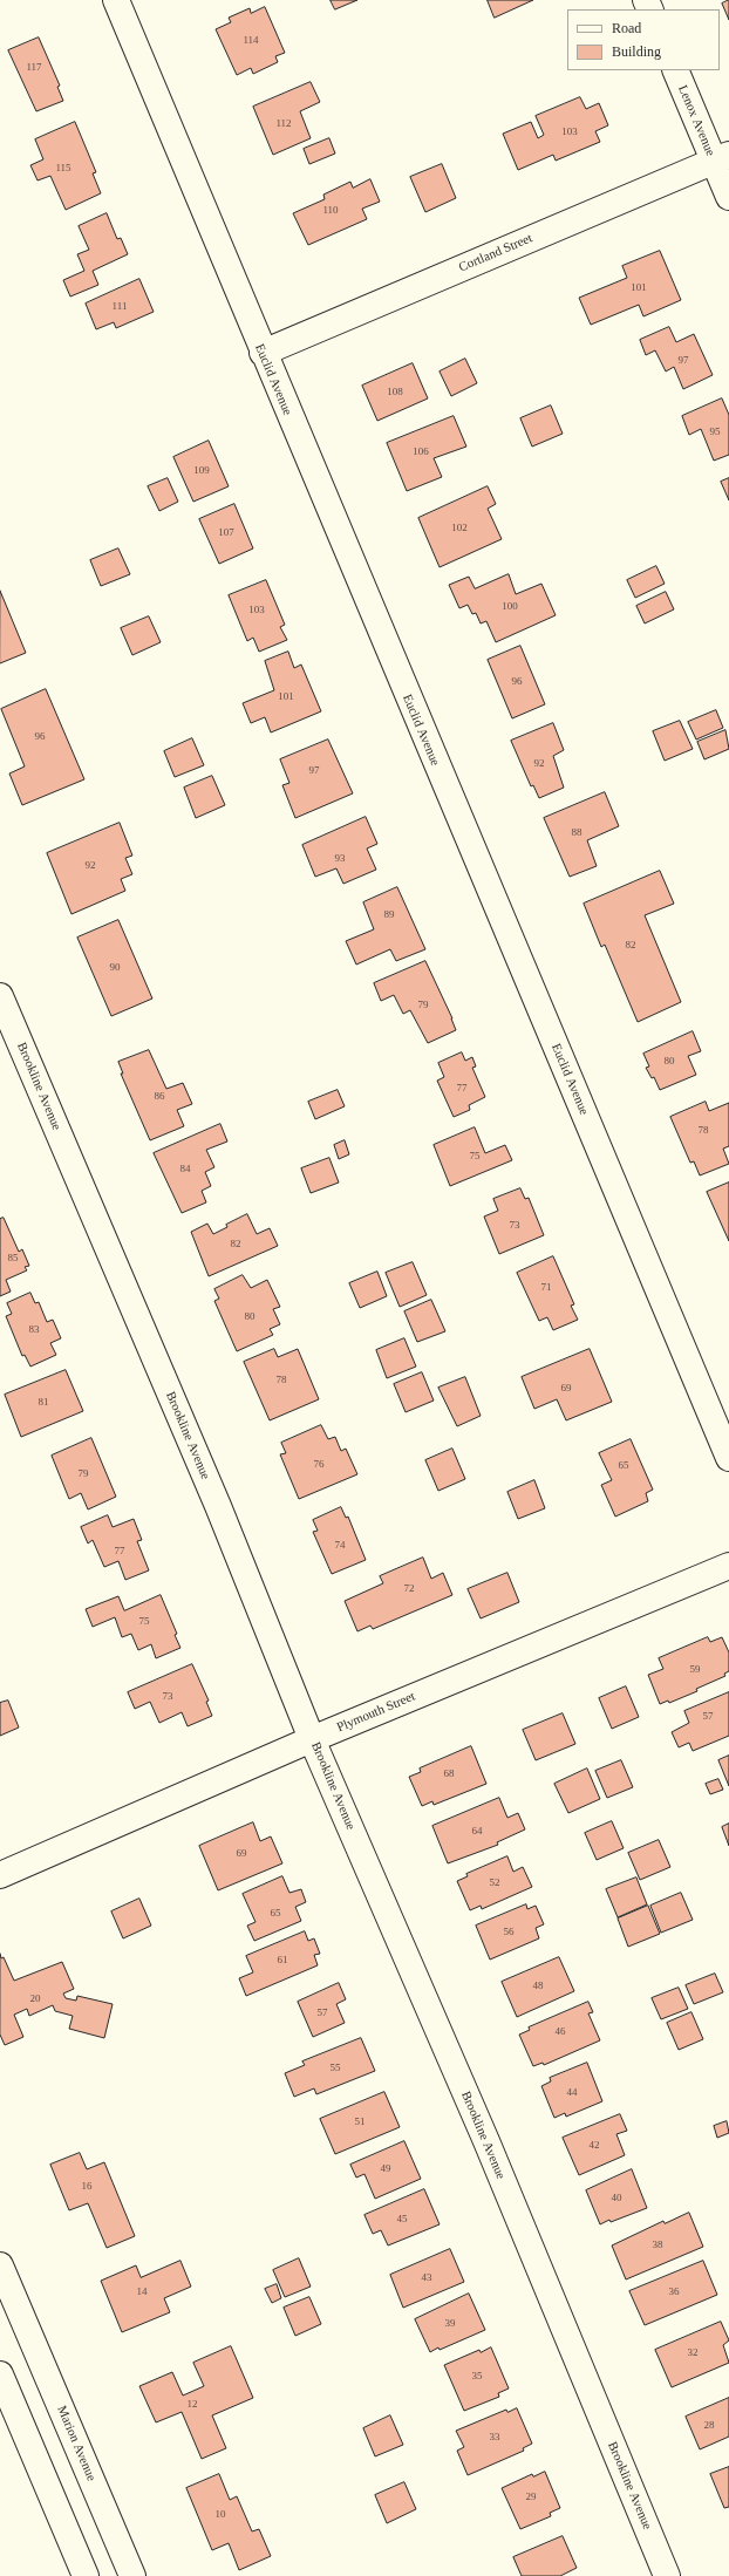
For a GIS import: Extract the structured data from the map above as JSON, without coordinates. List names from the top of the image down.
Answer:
{
  "streets": {
    "street": [
      "Lenox Avenue",
      "Cortland Street",
      "Euclid Avenue",
      "Brookline Avenue",
      "Plymouth Street",
      "Marion Avenue"
    ]
  },
  "crossings": [
    ["Lenox Avenue", "Cortland Street"],
    ["Cortland Street", "Euclid Avenue"],
    ["Brookline Avenue", "Plymouth Street"]
  ],
  "house_numbers": [
    "114",
    "117",
    "112",
    "103",
    "115",
    "110",
    "101",
    "111",
    "97",
    "108",
    "95",
    "106",
    "109",
    "102",
    "107",
    "100",
    "103",
    "96",
    "101",
    "96",
    "92",
    "97",
    "88",
    "93",
    "92",
    "89",
    "82",
    "90",
    "79",
    "80",
    "77",
    "86",
    "78",
    "75",
    "84",
    "73",
    "82",
    "85",
    "71",
    "80",
    "83",
    "78",
    "69",
    "81",
    "76",
    "65",
    "79",
    "74",
    "77",
    "72",
    "75",
    "59",
    "73",
    "57",
    "68",
    "64",
    "69",
    "52",
    "65",
    "56",
    "61",
    "48",
    "20",
    "57",
    "46",
    "55",
    "44",
    "51",
    "42",
    "49",
    "16",
    "40",
    "45",
    "38",
    "43",
    "14",
    "36",
    "39",
    "32",
    "35",
    "12",
    "28",
    "33",
    "29",
    "10"
  ],
  "legend": ["Road", "Building"]
}
